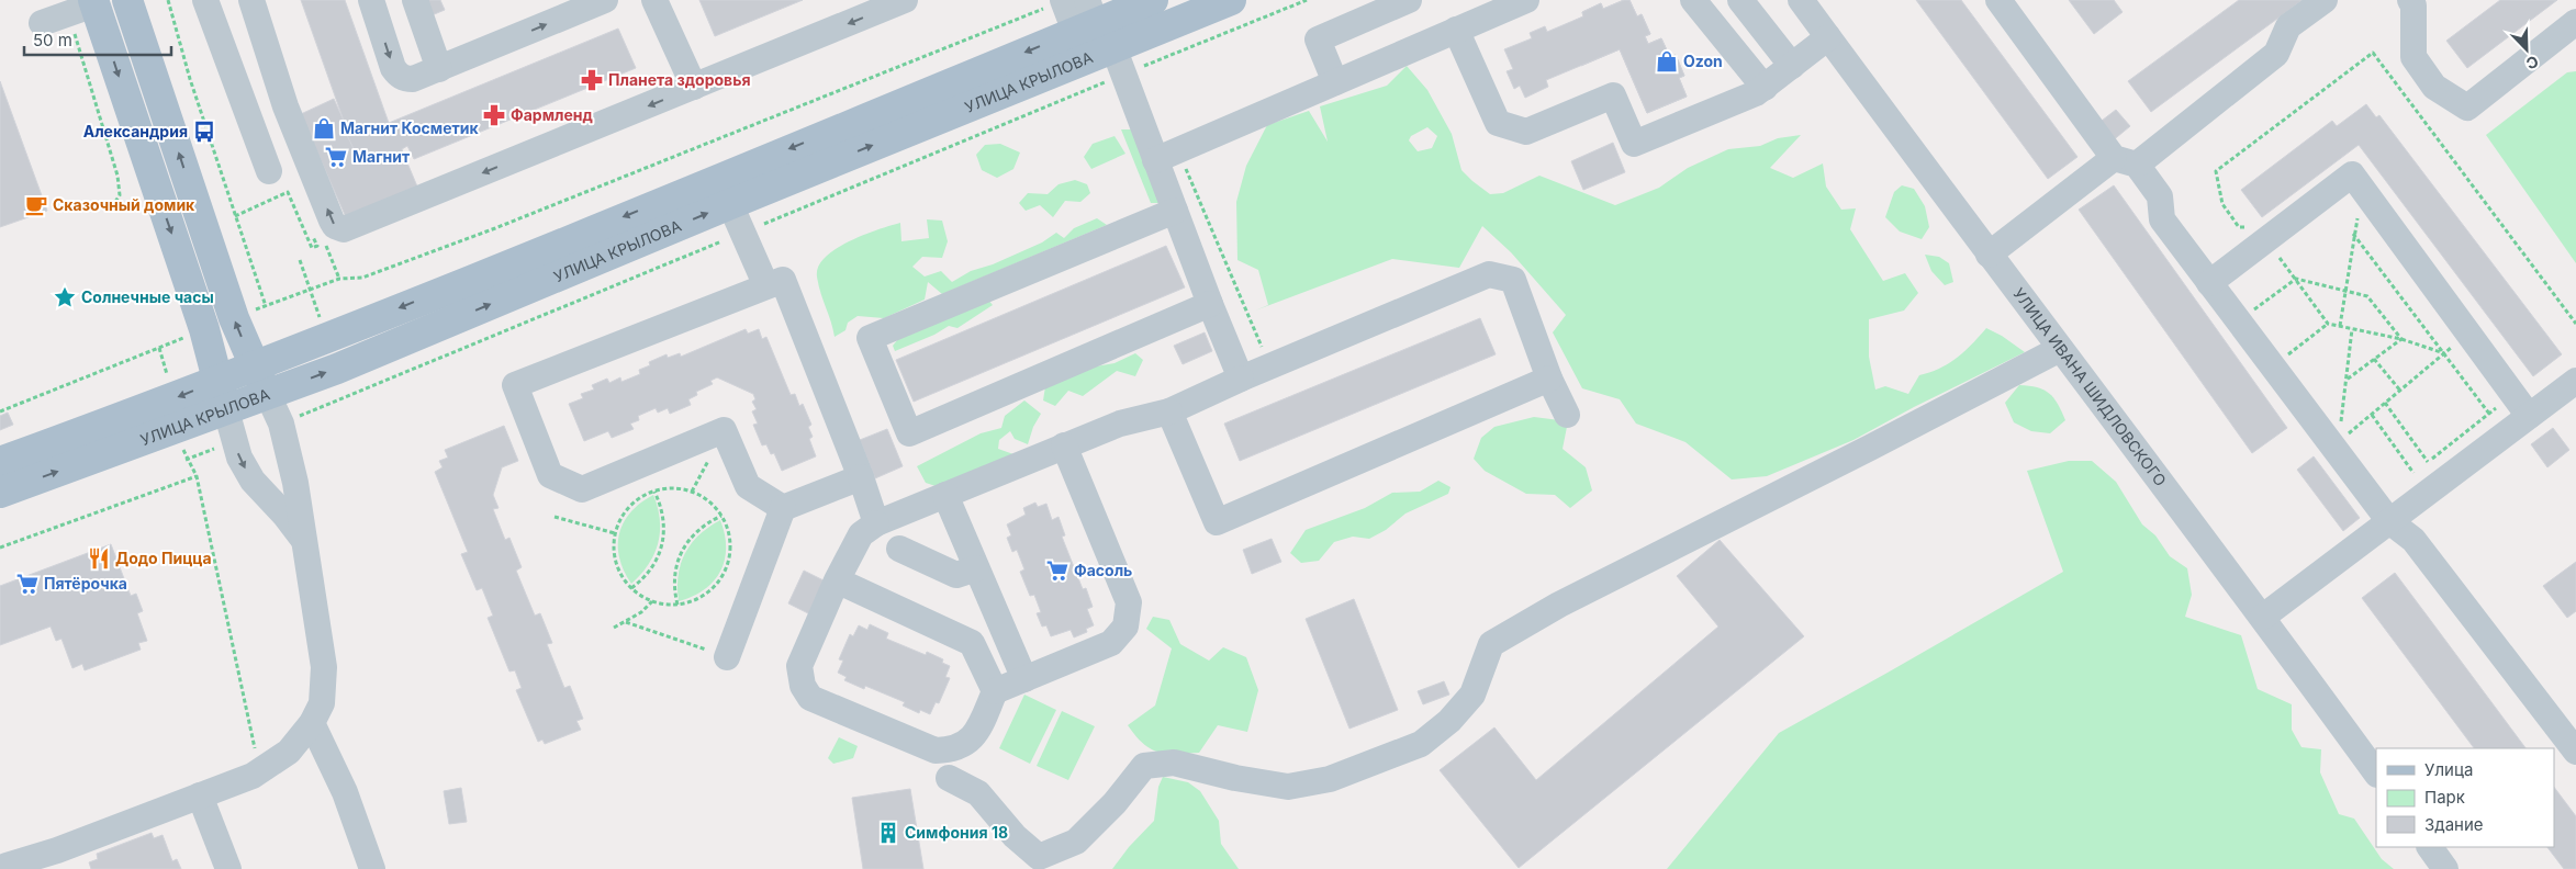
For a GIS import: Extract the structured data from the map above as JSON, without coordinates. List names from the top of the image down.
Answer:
{
  "streets": {
    "main road": ["УЛИЦА КРЫЛОВА"],
    "street": ["УЛИЦА ИВАНА ШИДЛОВСКОГО"]
  },
  "places": {
    "shop": ["Ozon", "Магнит Косметик"],
    "pharmacy": ["Планета здоровья", "Фармленд"],
    "bus stop": ["Александрия"],
    "supermarket": ["Магнит", "Фасоль", "Пятёрочка"],
    "cafe": ["Сказочный домик"],
    "place": ["Солнечные часы"],
    "restaurant": ["Додо Пицца"],
    "building": ["Симфония 18"]
  },
  "legend": ["Улица", "Парк", "Здание"],
  "scale_bar": "50 m",
  "north": "bottom right"
}
